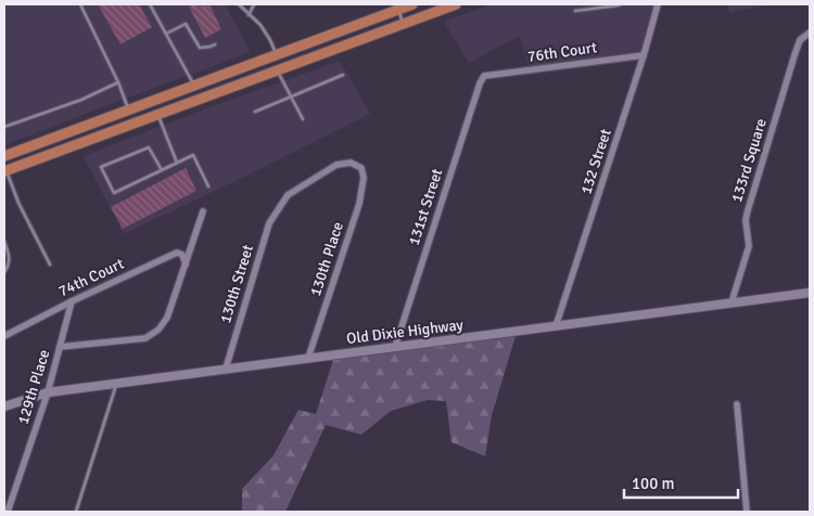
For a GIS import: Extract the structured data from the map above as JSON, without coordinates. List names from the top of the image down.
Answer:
{
  "streets": {
    "street": [
      "76th Court",
      "133rd Square",
      "132 Street",
      "131st Street",
      "130th Place",
      "74th Court",
      "130th Street",
      "Old Dixie Highway",
      "129th Place"
    ]
  },
  "crossings": [
    ["76th Court", "132 Street"],
    ["76th Court", "131st Street"],
    ["133rd Square", "Old Dixie Highway"],
    ["132 Street", "Old Dixie Highway"],
    ["131st Street", "Old Dixie Highway"],
    ["130th Place", "130th Street"],
    ["130th Place", "Old Dixie Highway"],
    ["74th Court", "129th Place"],
    ["130th Street", "Old Dixie Highway"],
    ["Old Dixie Highway", "129th Place"]
  ],
  "scale_bar": "100 m"
}
